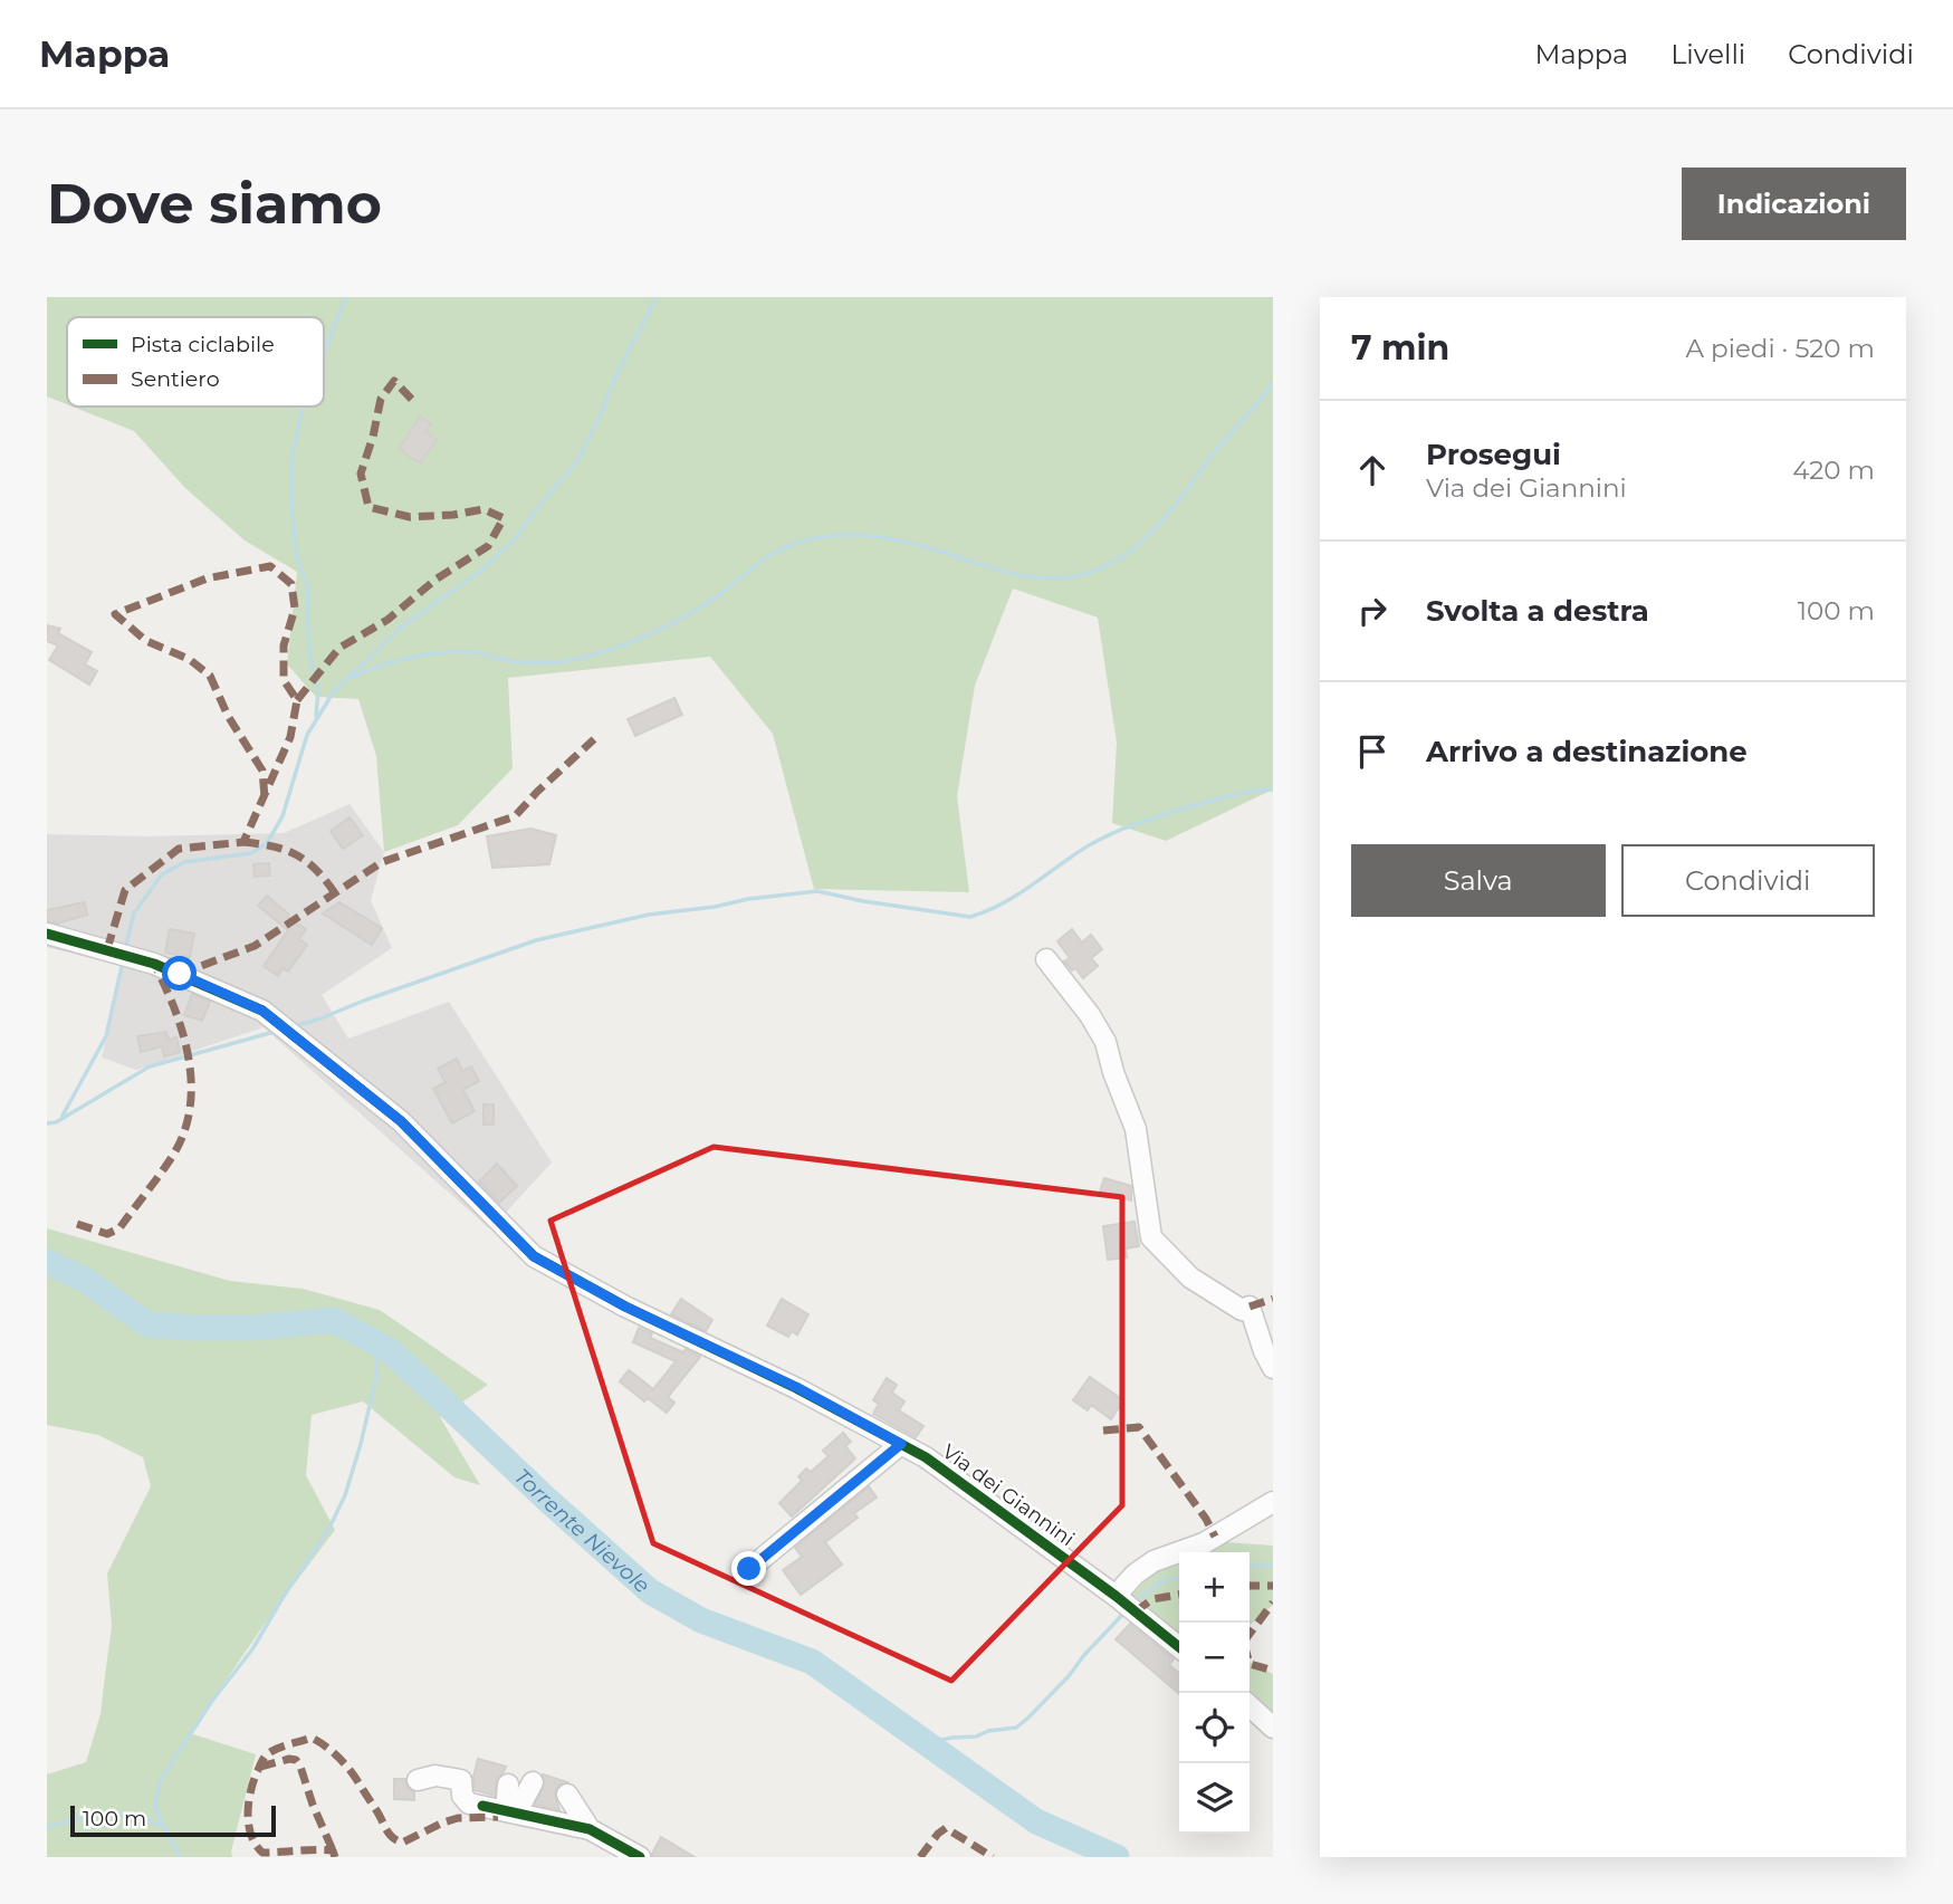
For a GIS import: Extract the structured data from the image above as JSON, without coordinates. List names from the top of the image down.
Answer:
{
  "streets": {
    "street": ["Via dei Giannini"]
  },
  "water": ["Torrente Nievole"],
  "legend": ["Pista ciclabile", "Sentiero"],
  "scale_bar": "100 m",
  "page": {
    "header": "Mappa",
    "nav": ["Mappa", "Livelli", "Condividi"],
    "buttons": [
      "Indicazioni",
      ["Salva", "Condividi"]
    ],
    "title": "Dove siamo",
    "heading": ["7 min", "A piedi · 520 m"],
    "list": [
      ["Prosegui", "Via dei Giannini", "420 m"],
      ["Svolta a destra", "100 m"],
      "Arrivo a destinazione"
    ],
    "map_buttons": ["+", "−"],
    "scale": "100 m"
  }
}
